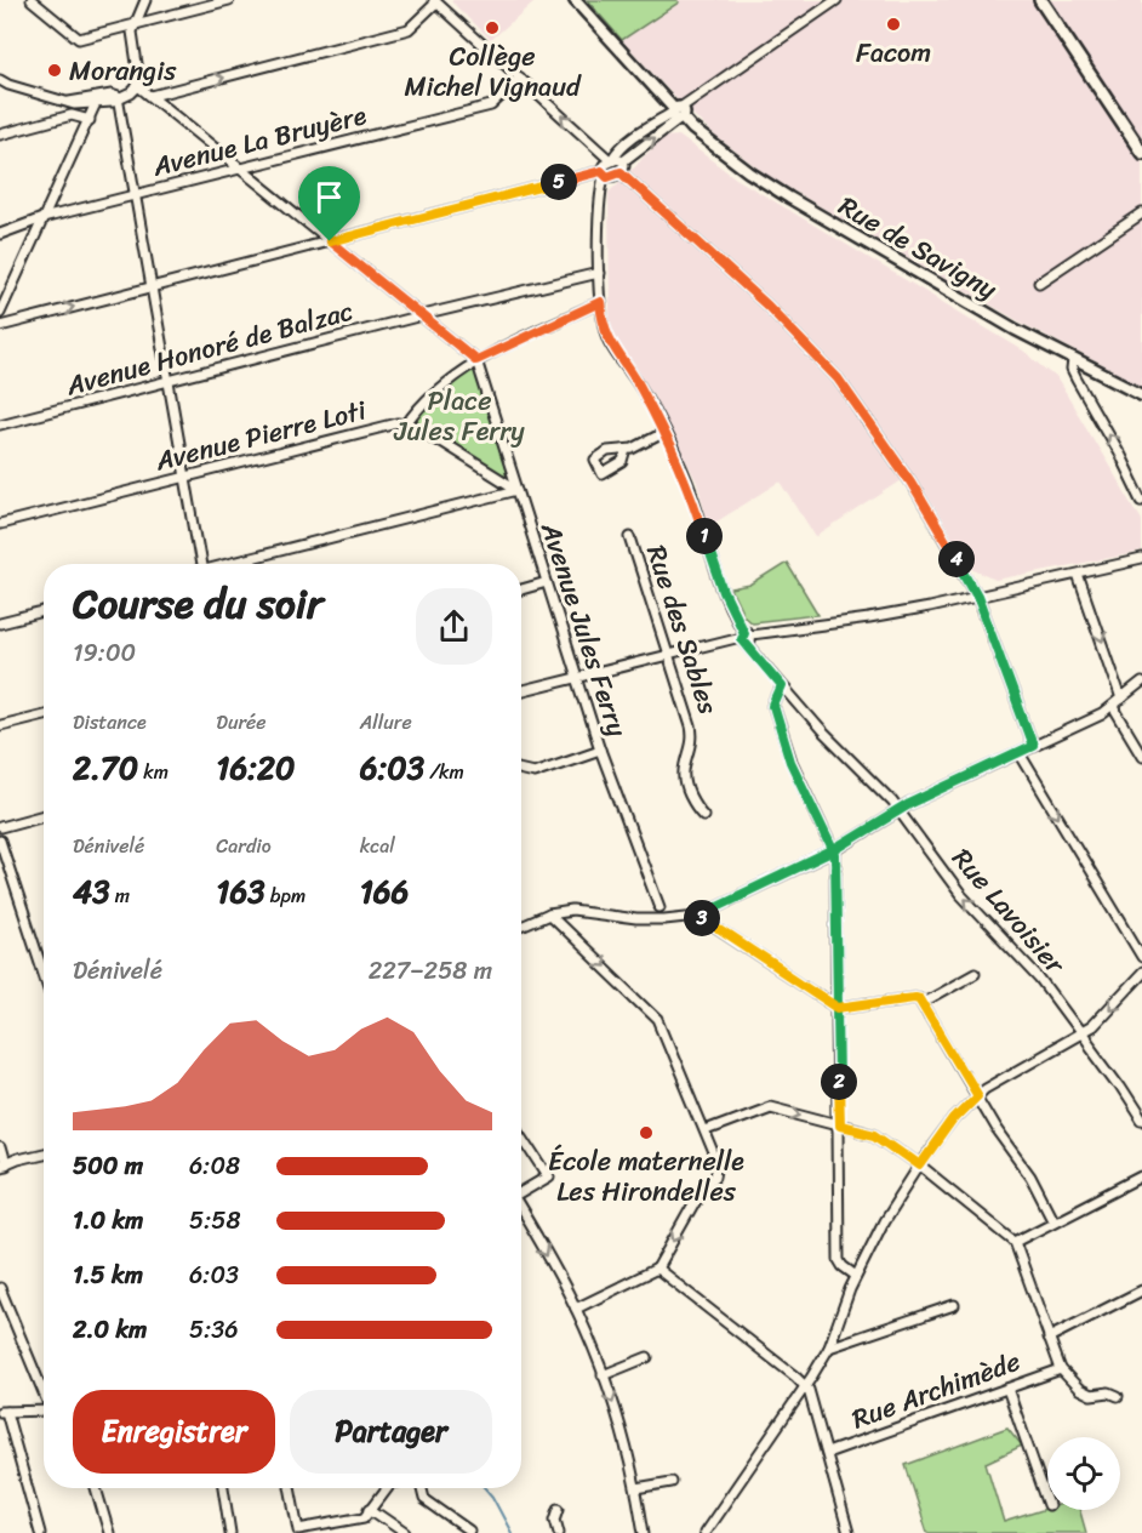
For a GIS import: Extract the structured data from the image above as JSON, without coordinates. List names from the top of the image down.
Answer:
{
  "streets": {
    "street": [
      "Avenue La Bruyère",
      "Rue de Savigny",
      "Avenue Honoré de Balzac",
      "Avenue Pierre Loti",
      "Avenue Jules Ferry",
      "Rue des Sables",
      "Rue Lavoisier",
      "Rue Archimède"
    ]
  },
  "crossings": [
    ["Avenue Honoré de Balzac", "Rue Lavoisier"],
    ["Avenue Pierre Loti", "Avenue Jules Ferry"]
  ],
  "parks": ["Place Jules Ferry"],
  "places": [
    "Facom",
    "Collège Michel Vignaud",
    "Morangis",
    "École maternelle Les Hirondelles"
  ],
  "page": {
    "pins": [
      "5",
      "1",
      "4",
      "3",
      "2"
    ],
    "heading": ["Course du soir", "19:00"],
    "stats": [
      ["Distance", "2.70 km"],
      ["Durée", "16:20"],
      ["Allure", "6:03 /km"],
      ["Dénivelé", "43 m"],
      ["Cardio", "163 bpm"],
      ["kcal", "166"]
    ],
    "chart": ["Dénivelé", "227–258 m"],
    "list": [
      {
        "name": "500 m",
        "note": "6:08"
      },
      {
        "name": "1.0 km",
        "note": "5:58"
      },
      {
        "name": "1.5 km",
        "note": "6:03"
      },
      {
        "name": "2.0 km",
        "note": "5:36"
      }
    ],
    "buttons": ["Enregistrer", "Partager"]
  }
}
